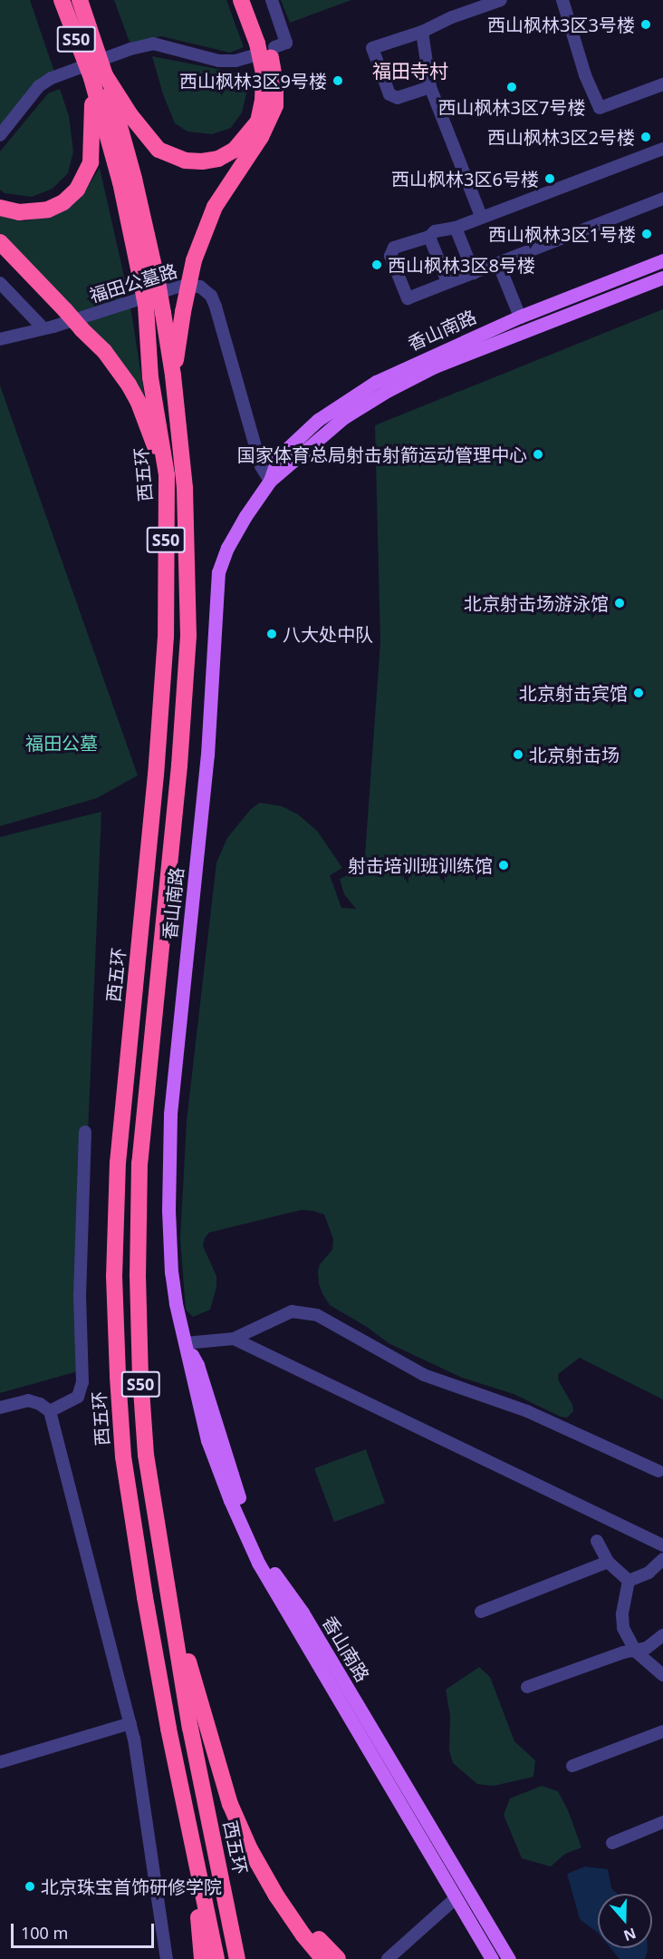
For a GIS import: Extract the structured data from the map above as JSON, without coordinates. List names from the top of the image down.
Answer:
{
  "streets": {
    "highway": ["S50", "西五环"],
    "main road": ["香山南路"],
    "street": ["福田公墓路"]
  },
  "crossings": [
    ["福田公墓路", "香山南路"]
  ],
  "districts": ["福田寺村"],
  "parks": ["福田公墓"],
  "places": [
    "西山枫林3区3号楼",
    "西山枫林3区9号楼",
    "西山枫林3区7号楼",
    "西山枫林3区2号楼",
    "西山枫林3区6号楼",
    "西山枫林3区1号楼",
    "西山枫林3区8号楼",
    "国家体育总局射击射箭运动管理中心",
    "北京射击场游泳馆",
    "八大处中队",
    "北京射击宾馆",
    "北京射击场",
    "射击培训班训练馆",
    "北京珠宝首饰研修学院"
  ],
  "scale_bar": "100 m",
  "north": "bottom"
}
